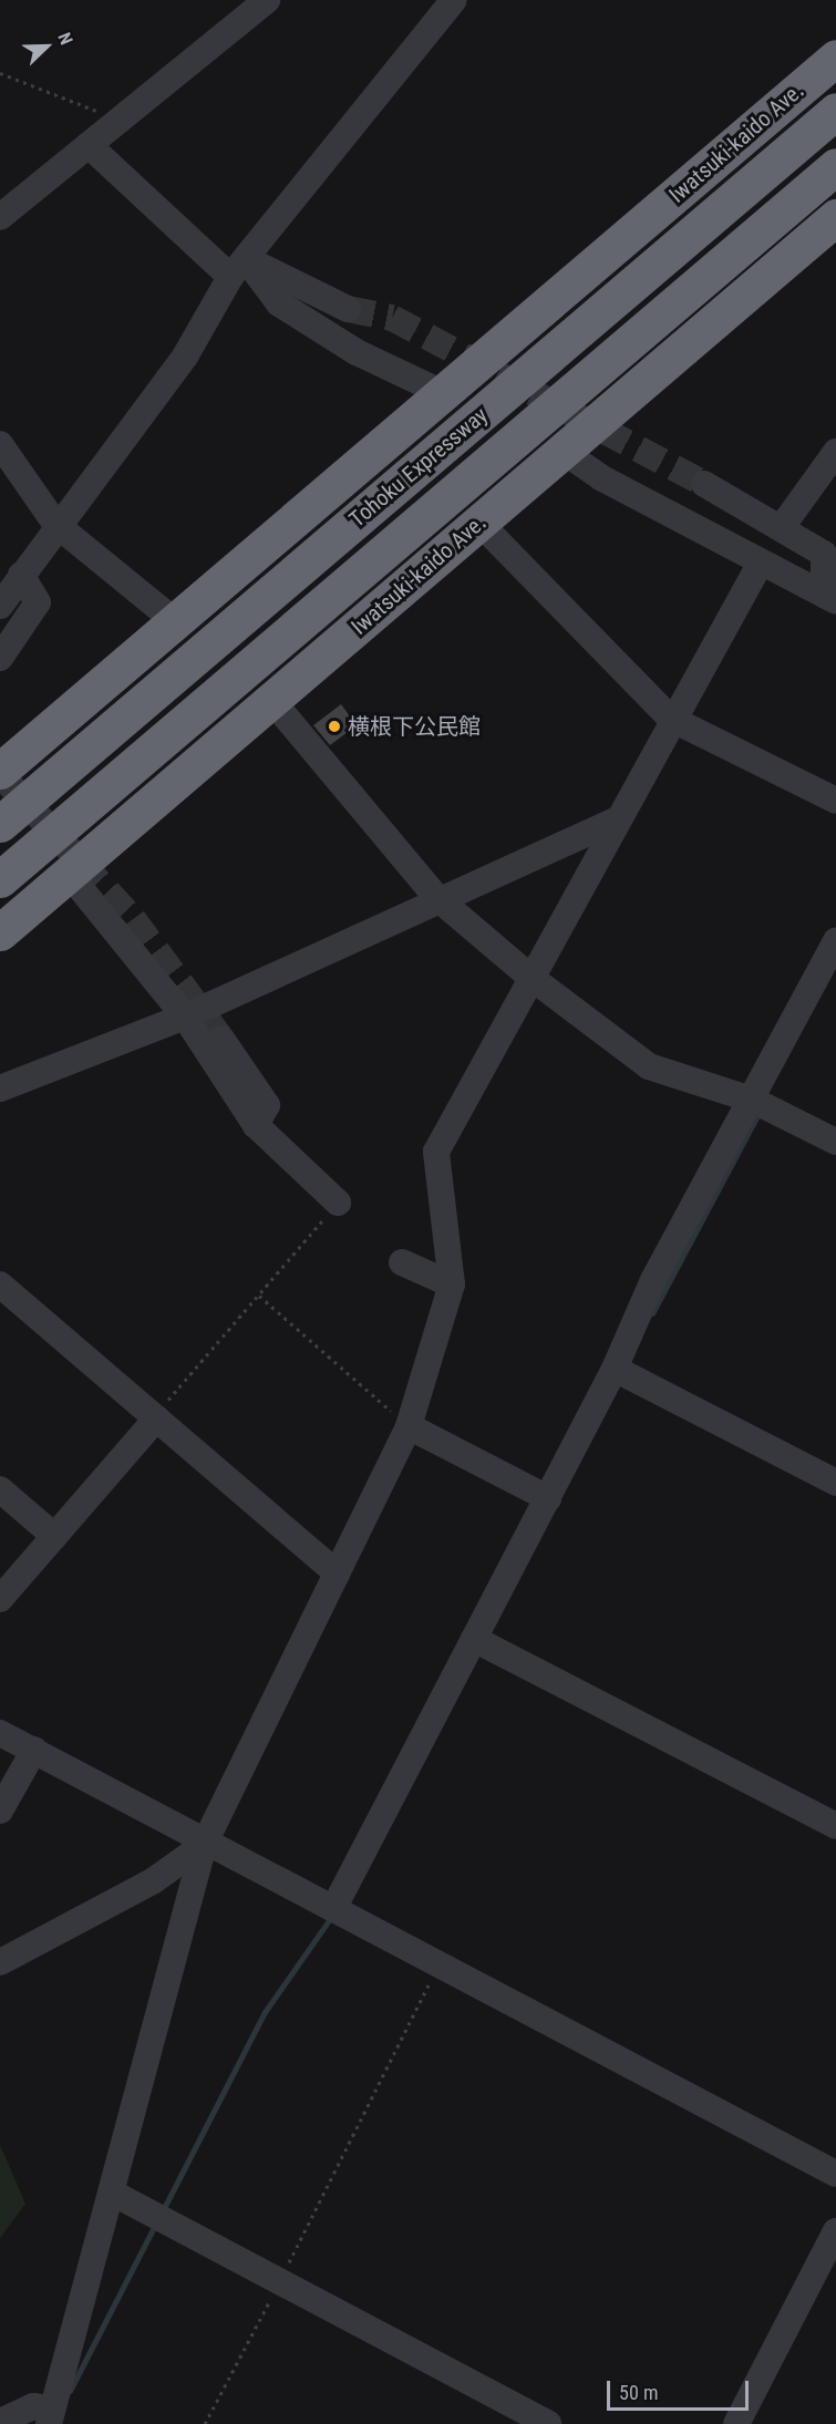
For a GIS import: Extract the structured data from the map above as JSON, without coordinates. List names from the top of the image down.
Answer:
{
  "streets": {
    "highway": ["Iwatsuki-kaido Ave.", "Tohoku Expressway"]
  },
  "places": ["横根下公民館"],
  "scale_bar": "50 m",
  "north": "top right"
}
